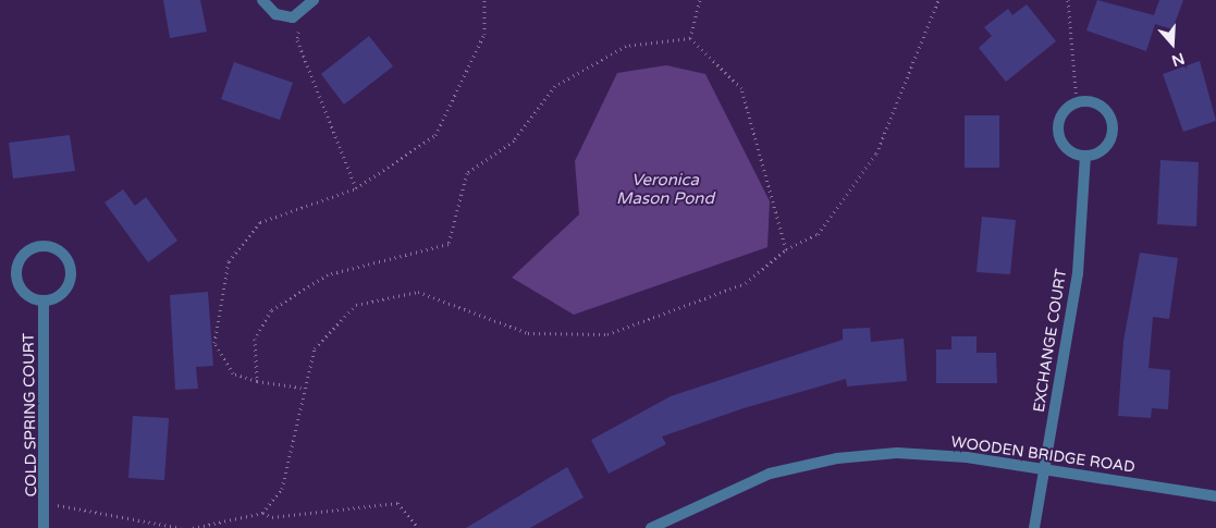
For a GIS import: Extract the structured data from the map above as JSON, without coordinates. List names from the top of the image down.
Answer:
{
  "streets": {
    "street": ["EXCHANGE COURT", "COLD SPRING COURT", "WOODEN BRIDGE ROAD"]
  },
  "crossings": [
    ["EXCHANGE COURT", "WOODEN BRIDGE ROAD"]
  ],
  "water": ["Veronica Mason Pond"],
  "north": "bottom"
}
